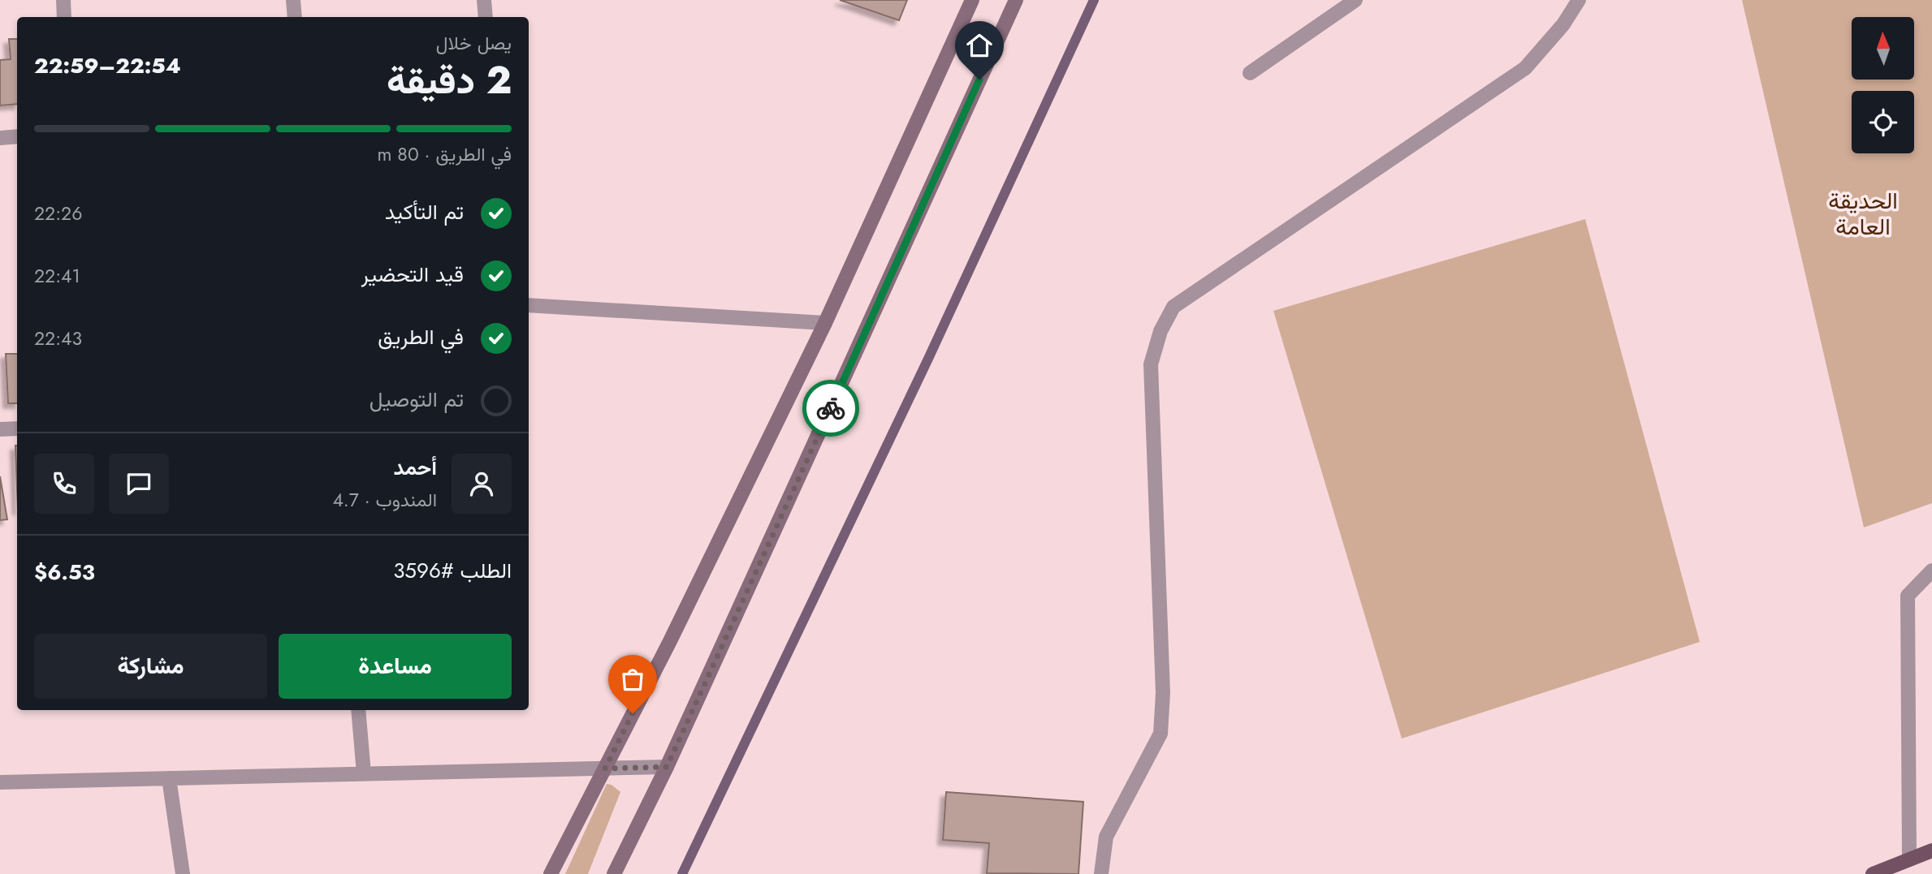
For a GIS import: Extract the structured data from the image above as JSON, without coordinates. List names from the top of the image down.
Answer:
{
  "parks": ["الحديقة العامة"],
  "north": "top",
  "page": {
    "heading": ["2 دقيقة", "يصل خلال", "22:54–22:59"],
    "panel": [
      "أحمد",
      "المندوب · 4.7",
      "الطلب #3596",
      "$6.53"
    ],
    "bar": "في الطريق · 80 m",
    "list": [
      ["تم التأكيد", "22:26"],
      ["قيد التحضير", "22:41"],
      ["في الطريق", "22:43"],
      "تم التوصيل"
    ],
    "buttons": ["مساعدة", "مشاركة"]
  }
}
